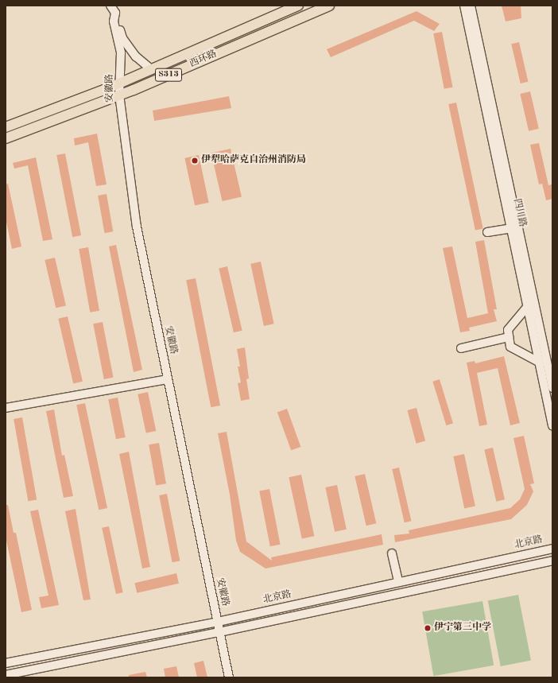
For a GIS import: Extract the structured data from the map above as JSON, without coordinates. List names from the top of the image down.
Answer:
{
  "streets": {
    "main road": ["西环路", "S313"],
    "street": ["安徽路", "四川路", "北京路"]
  },
  "crossings": [
    ["西环路", "安徽路"],
    ["安徽路", "北京路"]
  ],
  "places": ["伊犁哈萨克自治州消防局", "伊宁第三中学"]
}
